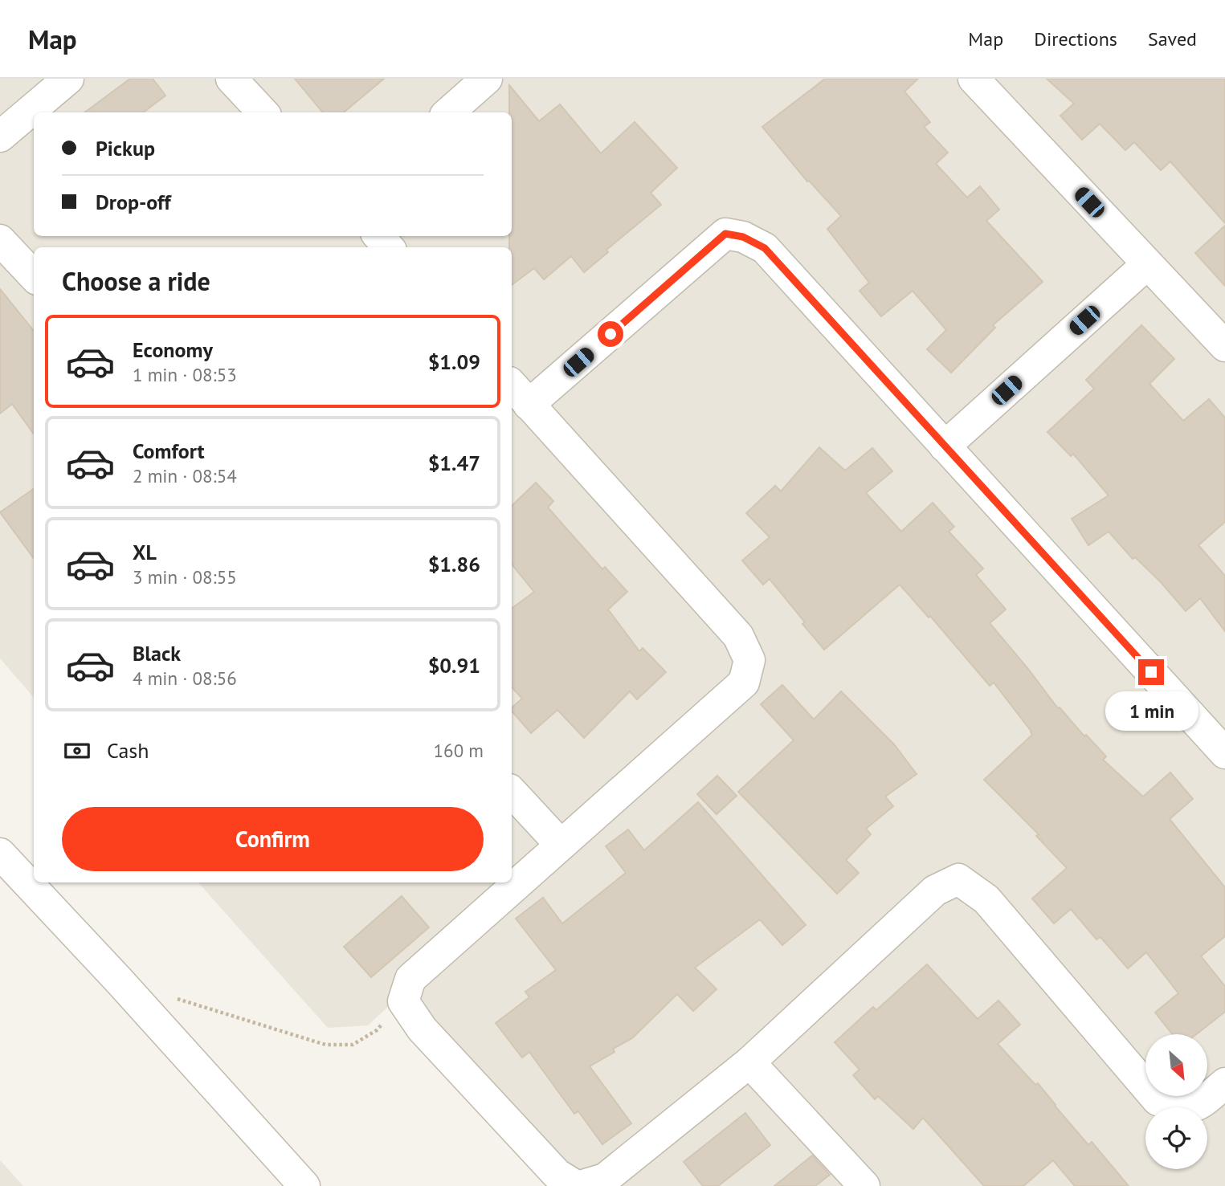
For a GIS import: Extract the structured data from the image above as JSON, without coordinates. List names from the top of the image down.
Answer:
{
  "north": "bottom right",
  "page": {
    "header": "Map",
    "nav": ["Map", "Directions", "Saved"],
    "banner": ["Pickup", "Drop-off"],
    "heading": "Choose a ride",
    "list": [
      {
        "name": "Economy",
        "note": "1 min · 08:53",
        "value": "$1.09"
      },
      {
        "name": "Comfort",
        "note": "2 min · 08:54",
        "value": "$1.47"
      },
      {
        "name": "XL",
        "note": "3 min · 08:55",
        "value": "$1.86"
      },
      {
        "name": "Black",
        "note": "4 min · 08:56",
        "value": "$0.91"
      }
    ],
    "bubble": "1 min",
    "pay": ["Cash", "160 m"],
    "buttons": "Confirm"
  }
}
